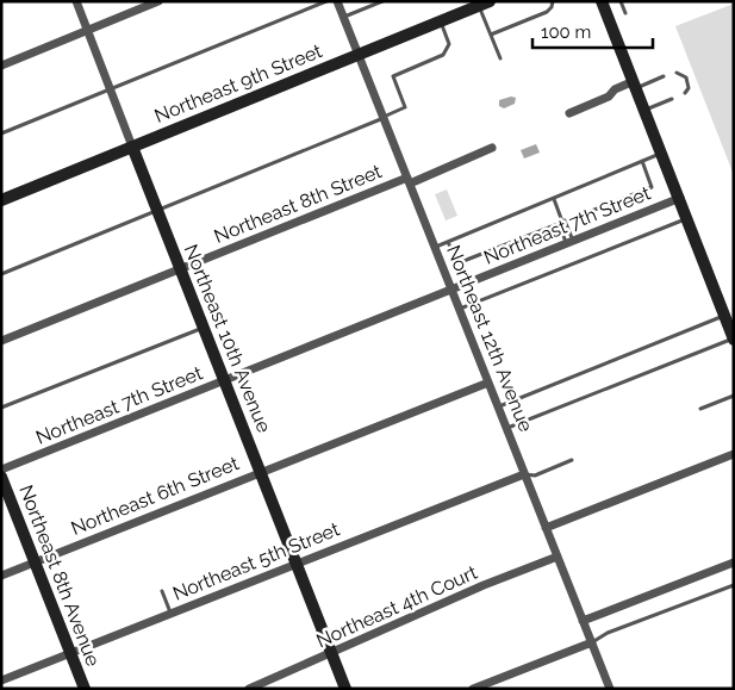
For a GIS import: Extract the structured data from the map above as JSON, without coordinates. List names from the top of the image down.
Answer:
{
  "streets": {
    "street": [
      "Northeast 9th Street",
      "Northeast 8th Street",
      "Northeast 7th Street",
      "Northeast 10th Avenue",
      "Northeast 12th Avenue",
      "Northeast 6th Street",
      "Northeast 5th Street",
      "Northeast 8th Avenue",
      "Northeast 4th Court"
    ]
  },
  "crossings": [
    ["Northeast 9th Street", "Northeast 10th Avenue"],
    ["Northeast 9th Street", "Northeast 12th Avenue"],
    ["Northeast 8th Street", "Northeast 10th Avenue"],
    ["Northeast 8th Street", "Northeast 12th Avenue"],
    ["Northeast 7th Street", "Northeast 10th Avenue"],
    ["Northeast 7th Street", "Northeast 12th Avenue"],
    ["Northeast 10th Avenue", "Northeast 6th Street"],
    ["Northeast 10th Avenue", "Northeast 5th Street"],
    ["Northeast 10th Avenue", "Northeast 4th Court"],
    ["Northeast 12th Avenue", "Northeast 6th Street"],
    ["Northeast 12th Avenue", "Northeast 5th Street"],
    ["Northeast 12th Avenue", "Northeast 4th Court"],
    ["Northeast 6th Street", "Northeast 8th Avenue"],
    ["Northeast 5th Street", "Northeast 8th Avenue"]
  ],
  "scale_bar": "100 m"
}
